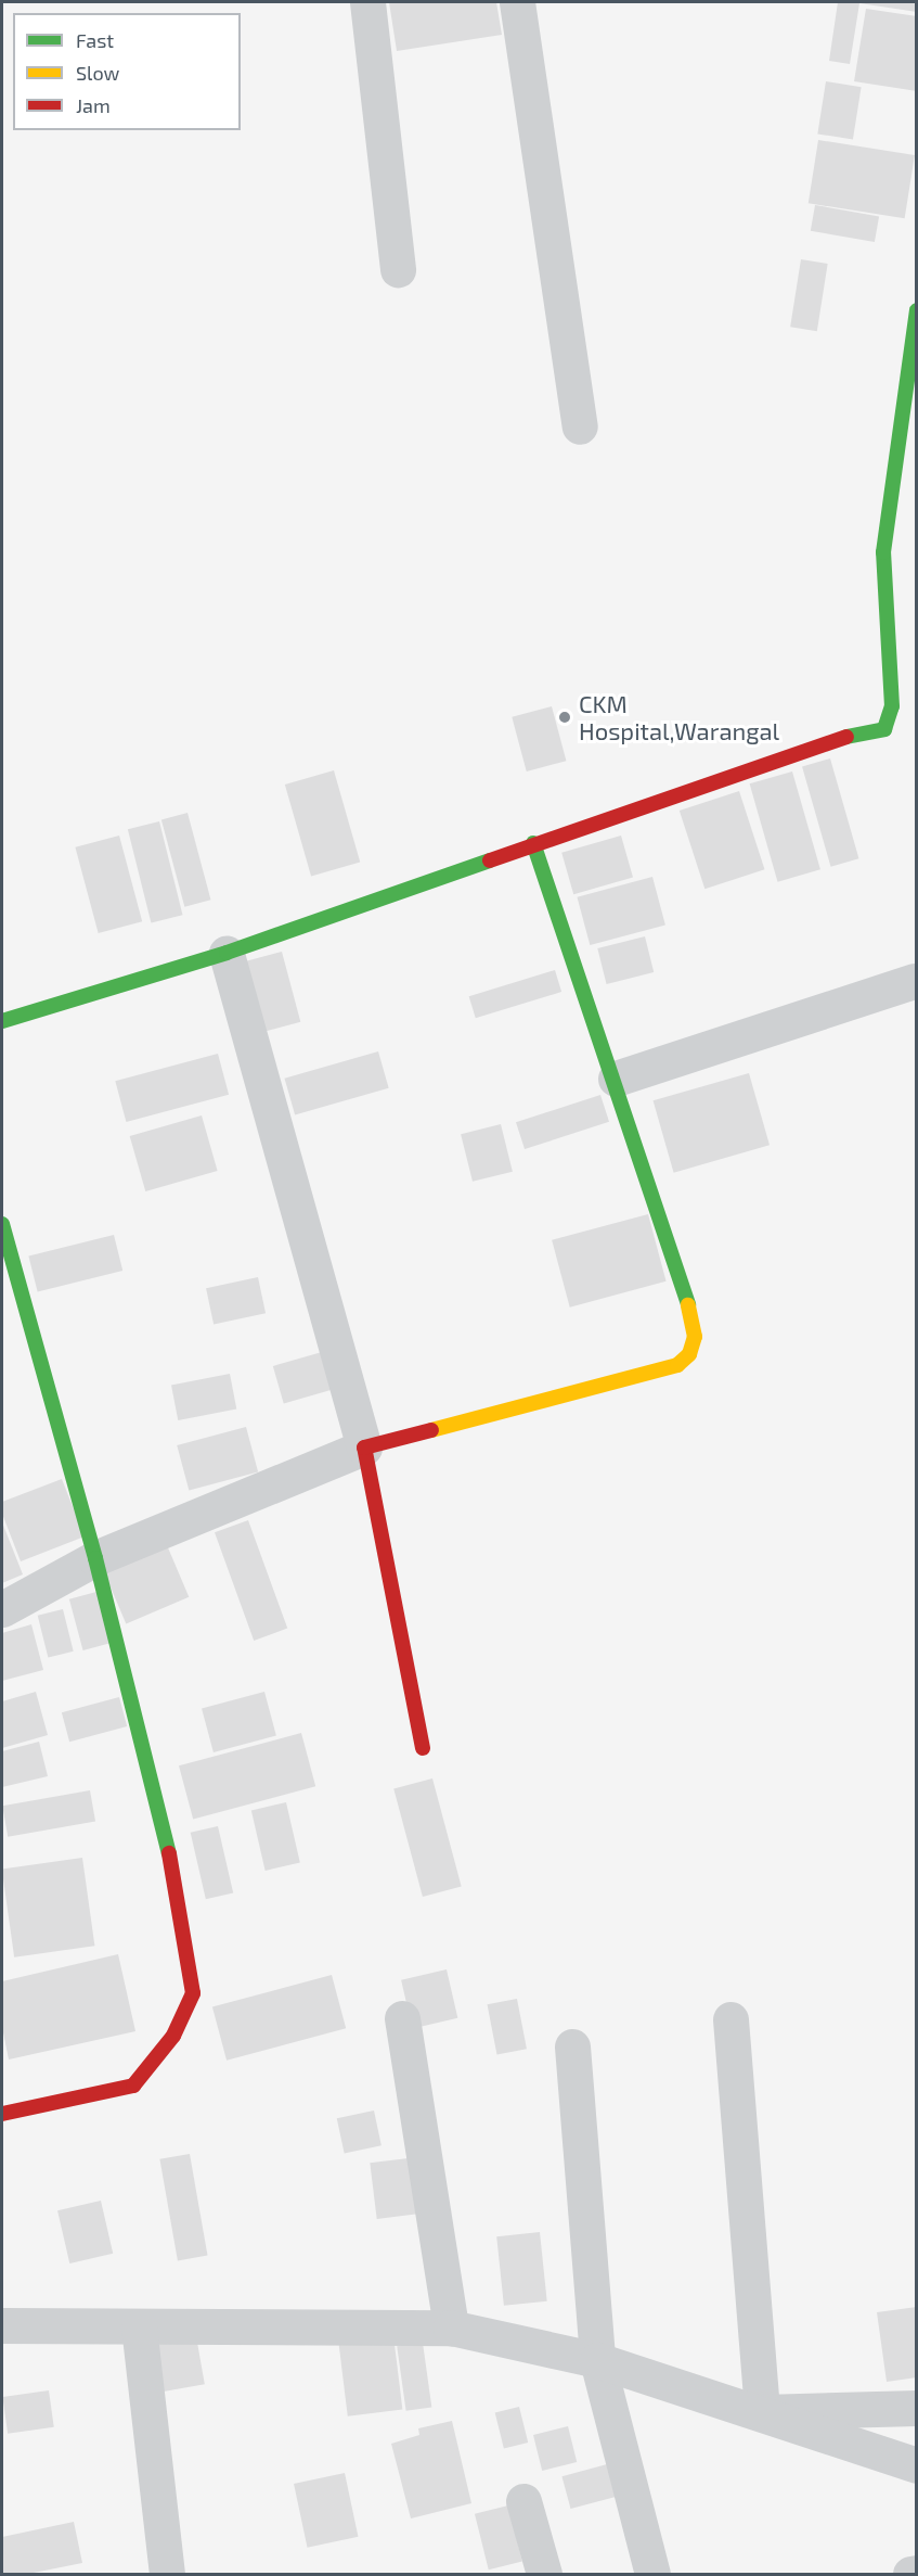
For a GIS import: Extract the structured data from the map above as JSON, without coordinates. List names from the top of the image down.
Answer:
{
  "places": ["CKM Hospital,Warangal"],
  "legend": ["Fast", "Slow", "Jam"]
}
